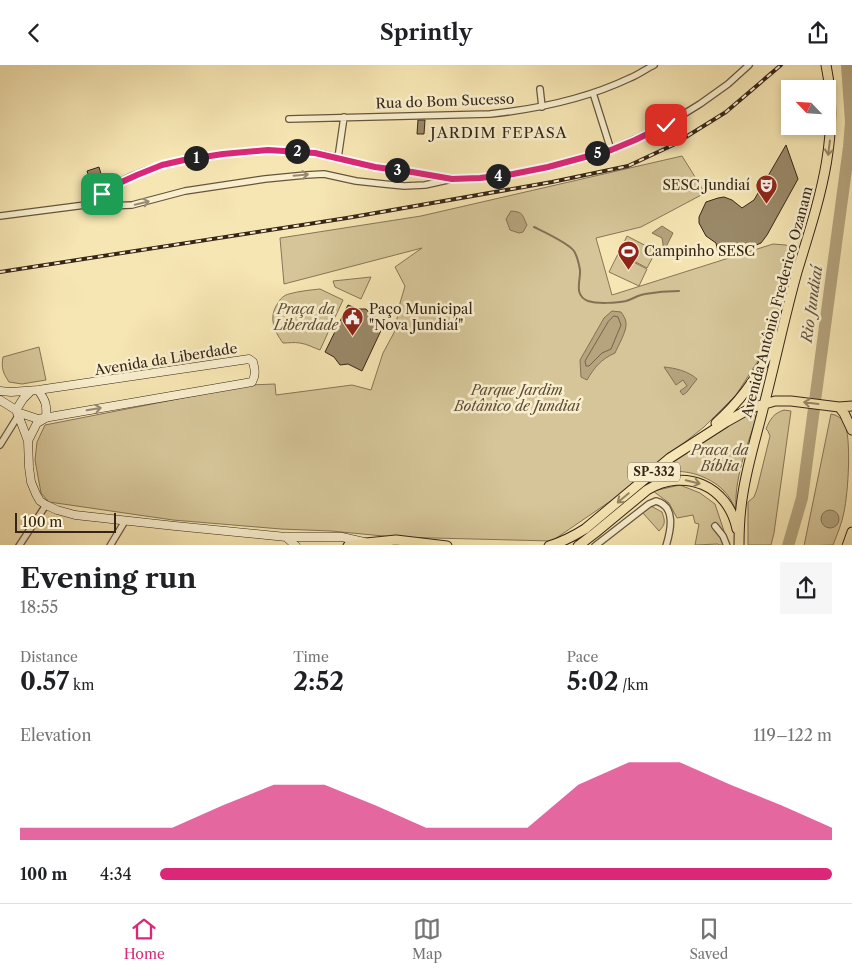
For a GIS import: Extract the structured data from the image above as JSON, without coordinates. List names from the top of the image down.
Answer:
{
  "streets": {
    "main road": ["Avenida Antônio Frederico Ozanam", "SP-332"],
    "street": ["Rua do Bom Sucesso", "Avenida da Liberdade"]
  },
  "crossings": [
    ["Avenida Antônio Frederico Ozanam", "SP-332"]
  ],
  "one_way": ["Avenida Antônio Frederico Ozanam"],
  "districts": ["JARDIM FEPASA"],
  "water": ["Rio Jundiaí"],
  "parks": ["Praça da Liberdade", "Parque Jardim Botânico de Jundiaí", "Praça da Bíblia"],
  "places": {
    "theatre": ["SESC Jundiaí"],
    "sports": ["Campinho SESC"],
    "public building": ["Paço Municipal \"Nova Jundiaí\""]
  },
  "scale_bar": "100 m",
  "north": "top left",
  "page": {
    "header": "Sprintly",
    "pins": [
      "2",
      "5",
      "1",
      "3",
      "4"
    ],
    "scale": "100 m",
    "heading": ["Evening run", "18:55"],
    "stats": [
      ["Distance", "0.57 km"],
      ["Time", "2:52"],
      ["Pace", "5:02 /km"]
    ],
    "chart": ["Elevation", "119–122 m"],
    "list": [
      {
        "name": "100 m",
        "note": "4:34"
      }
    ],
    "tabs": ["Home", "Map", "Saved"]
  }
}
